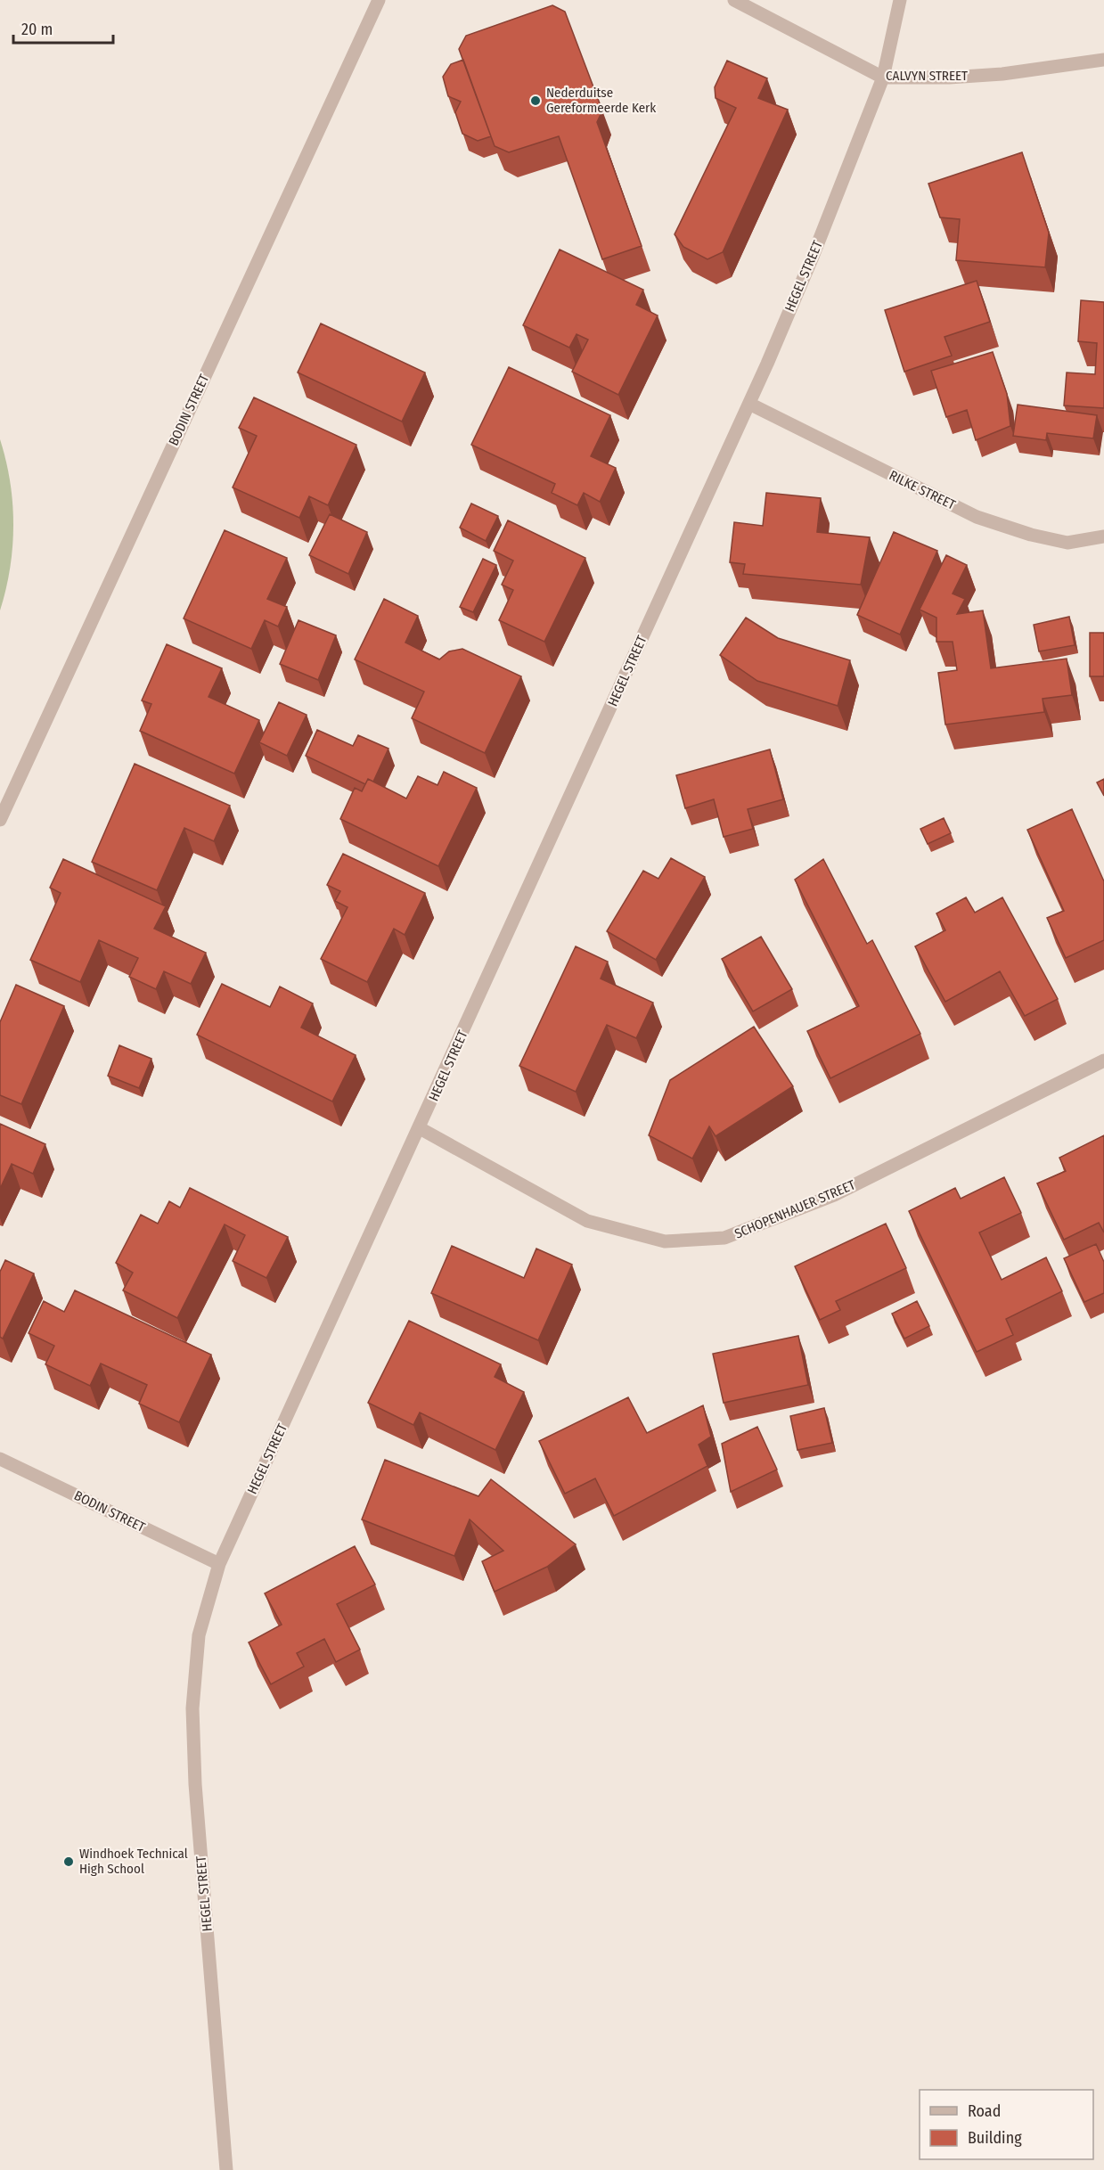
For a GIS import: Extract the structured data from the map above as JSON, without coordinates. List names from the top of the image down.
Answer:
{
  "streets": {
    "street": [
      "CALVYN STREET",
      "HEGEL STREET",
      "BODIN STREET",
      "RILKE STREET",
      "SCHOPENHAUER STREET"
    ]
  },
  "crossings": [
    ["CALVYN STREET", "HEGEL STREET"],
    ["HEGEL STREET", "BODIN STREET"],
    ["HEGEL STREET", "RILKE STREET"],
    ["HEGEL STREET", "SCHOPENHAUER STREET"]
  ],
  "places": ["Nederduitse Gereformeerde Kerk", "Windhoek Technical High School"],
  "legend": ["Road", "Building"],
  "scale_bar": "20 m"
}
